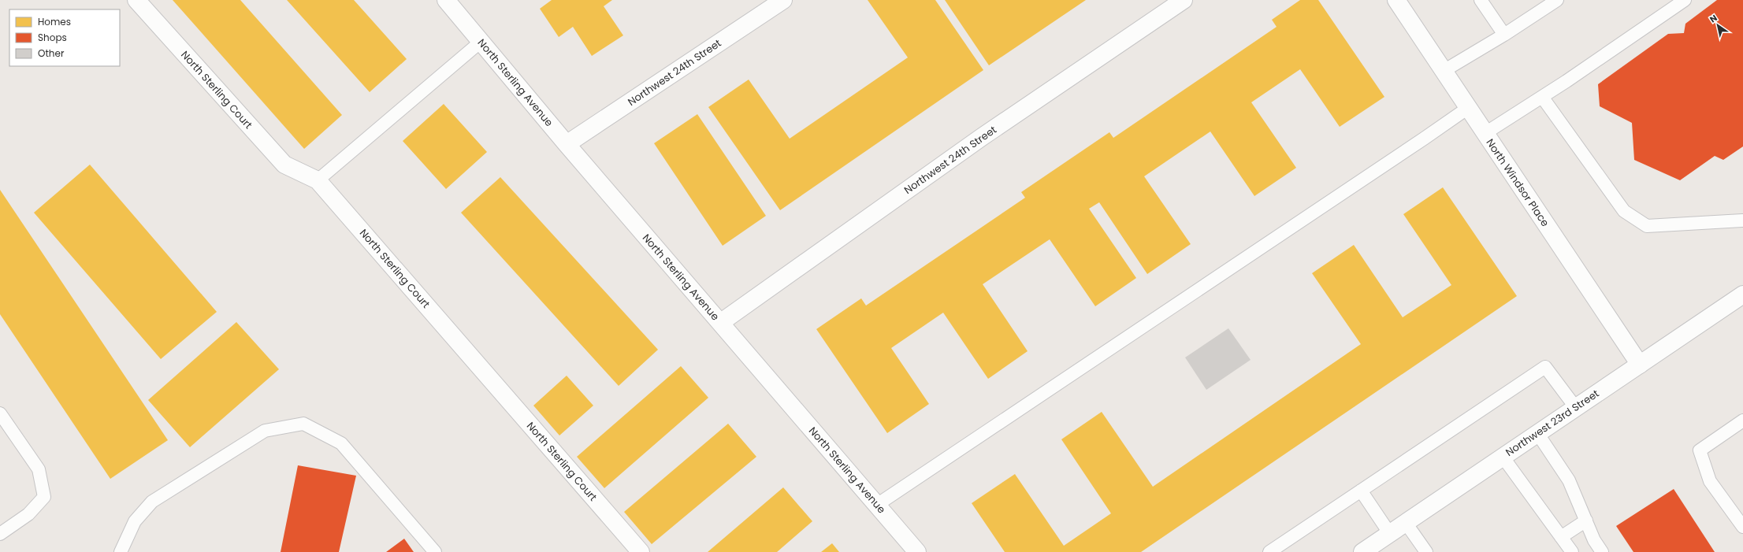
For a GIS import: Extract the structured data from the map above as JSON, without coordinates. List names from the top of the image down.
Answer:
{
  "streets": {
    "street": [
      "Northwest 24th Street",
      "North Sterling Avenue",
      "North Sterling Court",
      "North Windsor Place",
      "Northwest 23rd Street"
    ]
  },
  "crossings": [
    ["Northwest 24th Street", "North Sterling Avenue"],
    ["North Windsor Place", "Northwest 23rd Street"]
  ],
  "legend": ["Homes", "Shops", "Other"],
  "north": "top left"
}
